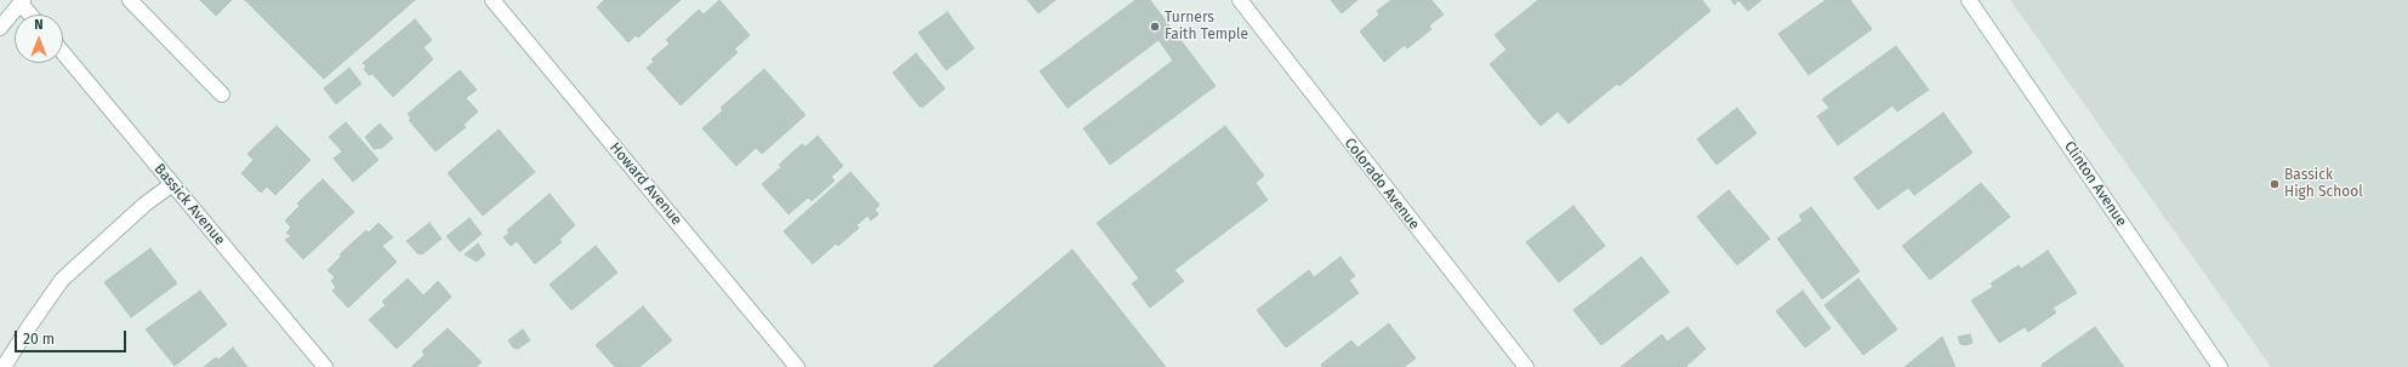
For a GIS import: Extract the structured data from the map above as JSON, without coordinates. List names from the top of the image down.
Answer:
{
  "streets": {
    "street": [
      "Howard Avenue",
      "Colorado Avenue",
      "Clinton Avenue",
      "Bassick Avenue"
    ]
  },
  "places": ["Turners Faith Temple", "Bassick High School"],
  "scale_bar": "20 m",
  "north": "top"
}
